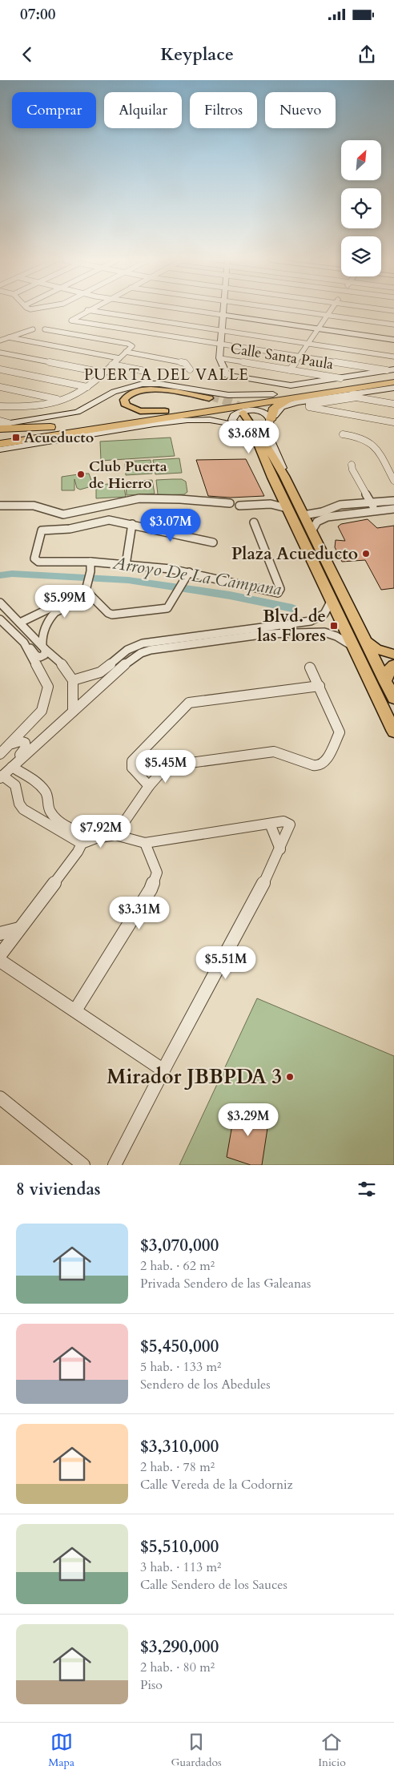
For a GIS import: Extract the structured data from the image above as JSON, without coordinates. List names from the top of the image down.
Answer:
{
  "streets": {
    "street": ["Calle Santa Paula"]
  },
  "districts": ["PUERTA DEL VALLE"],
  "water": ["Arroyo De La Campana"],
  "places": {
    "transit": ["Acueducto", "Blvd. de las Flores"],
    "other": ["Club Puerta de Hierro", "Plaza Acueducto", "Mirador JBBPDA 3"]
  },
  "north": "top right",
  "page": {
    "status": "07:00",
    "header": "Keyplace",
    "chip": [
      "Comprar",
      "Alquilar",
      "Filtros",
      "Nuevo"
    ],
    "price": [
      "$3.68M",
      "$3.07M",
      "$5.99M",
      "$5.45M",
      "$7.92M",
      "$3.31M",
      "$5.51M",
      "$3.29M"
    ],
    "heading": "8 viviendas",
    "list": [
      {
        "name": "$3,070,000",
        "note": "2 hab. · 62 m² · Privada Sendero de las Galeanas"
      },
      {
        "name": "$5,450,000",
        "note": "5 hab. · 133 m² · Sendero de los Abedules"
      },
      {
        "name": "$3,310,000",
        "note": "2 hab. · 78 m² · Calle Vereda de la Codorniz"
      },
      {
        "name": "$5,510,000",
        "note": "3 hab. · 113 m² · Calle Sendero de los Sauces"
      },
      {
        "name": "$3,290,000",
        "note": "2 hab. · 80 m² · Piso"
      }
    ],
    "tabs": ["Mapa", "Guardados", "Inicio"]
  }
}
